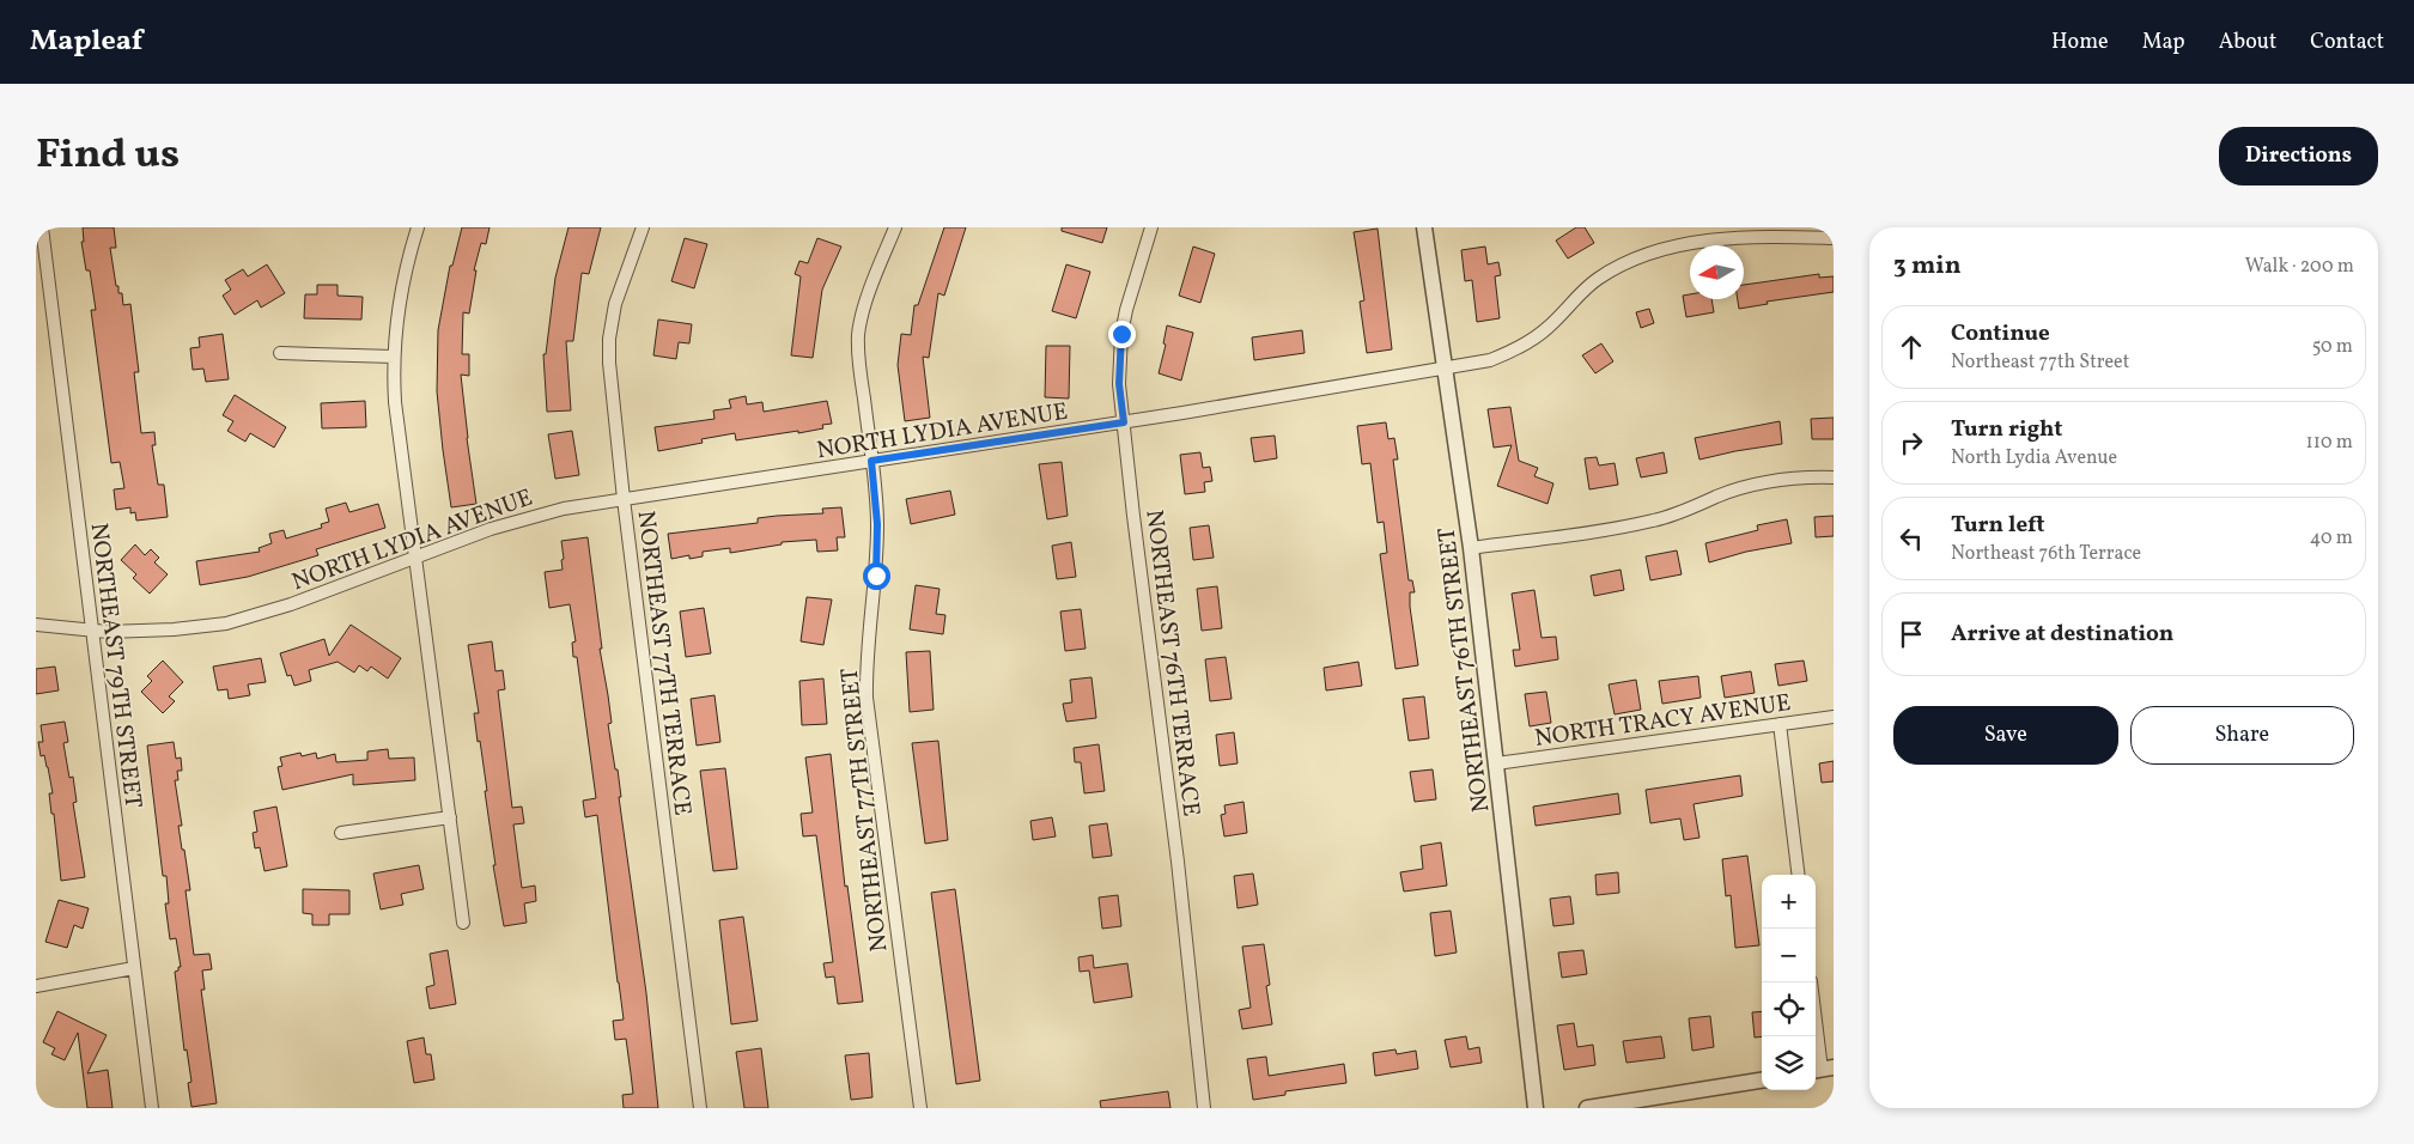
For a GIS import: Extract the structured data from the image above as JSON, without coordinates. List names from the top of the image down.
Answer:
{
  "streets": {
    "street": [
      "NORTH LYDIA AVENUE",
      "NORTHEAST 77TH TERRACE",
      "NORTHEAST 76TH TERRACE",
      "NORTHEAST 79TH STREET",
      "NORTHEAST 76TH STREET",
      "NORTH TRACY AVENUE",
      "NORTHEAST 77TH STREET"
    ]
  },
  "crossings": [
    ["NORTH LYDIA AVENUE", "NORTHEAST 77TH TERRACE"],
    ["NORTH LYDIA AVENUE", "NORTHEAST 76TH TERRACE"],
    ["NORTH LYDIA AVENUE", "NORTHEAST 79TH STREET"],
    ["NORTH LYDIA AVENUE", "NORTHEAST 76TH STREET"],
    ["NORTH LYDIA AVENUE", "NORTHEAST 77TH STREET"],
    ["NORTHEAST 76TH STREET", "NORTH TRACY AVENUE"]
  ],
  "north": "left",
  "page": {
    "header": "Mapleaf",
    "nav": [
      "Home",
      "Map",
      "About",
      "Contact"
    ],
    "title": "Find us",
    "buttons": [
      "Directions",
      ["Save", "Share"]
    ],
    "heading": ["3 min", "Walk · 200 m"],
    "list": [
      ["Continue", "Northeast 77th Street", "50 m"],
      ["Turn right", "North Lydia Avenue", "110 m"],
      ["Turn left", "Northeast 76th Terrace", "40 m"],
      "Arrive at destination"
    ],
    "map_buttons": ["+", "−"]
  }
}
